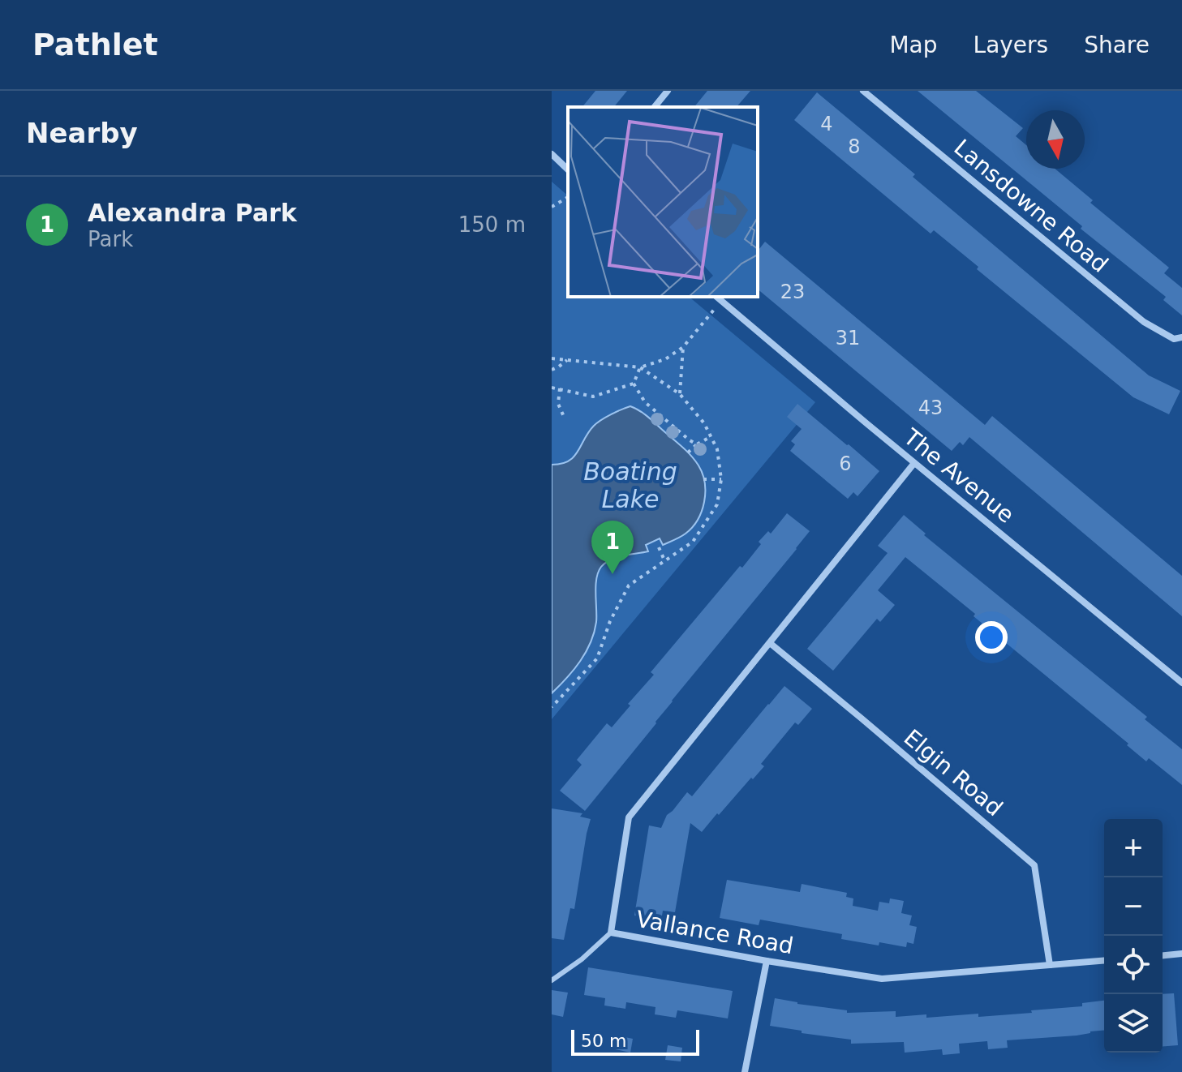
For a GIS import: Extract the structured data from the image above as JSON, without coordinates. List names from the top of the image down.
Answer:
{
  "streets": {
    "street": [
      "Lansdowne Road",
      "The Avenue",
      "Elgin Road",
      "Vallance Road"
    ]
  },
  "crossings": [
    ["The Avenue", "Vallance Road"],
    ["Elgin Road", "Vallance Road"]
  ],
  "water": ["Boating Lake"],
  "house_numbers": [
    "4",
    "8",
    "23",
    "31",
    "43",
    "6"
  ],
  "scale_bar": "50 m",
  "north": "bottom",
  "page": {
    "header": "Pathlet",
    "nav": ["Map", "Layers", "Share"],
    "heading": "Nearby",
    "list": [
      {
        "mark": "1",
        "name": "Alexandra Park",
        "note": "Park",
        "value": "150 m"
      }
    ],
    "pins": "1",
    "map_buttons": ["+", "−"],
    "scale": "50 m"
  }
}
